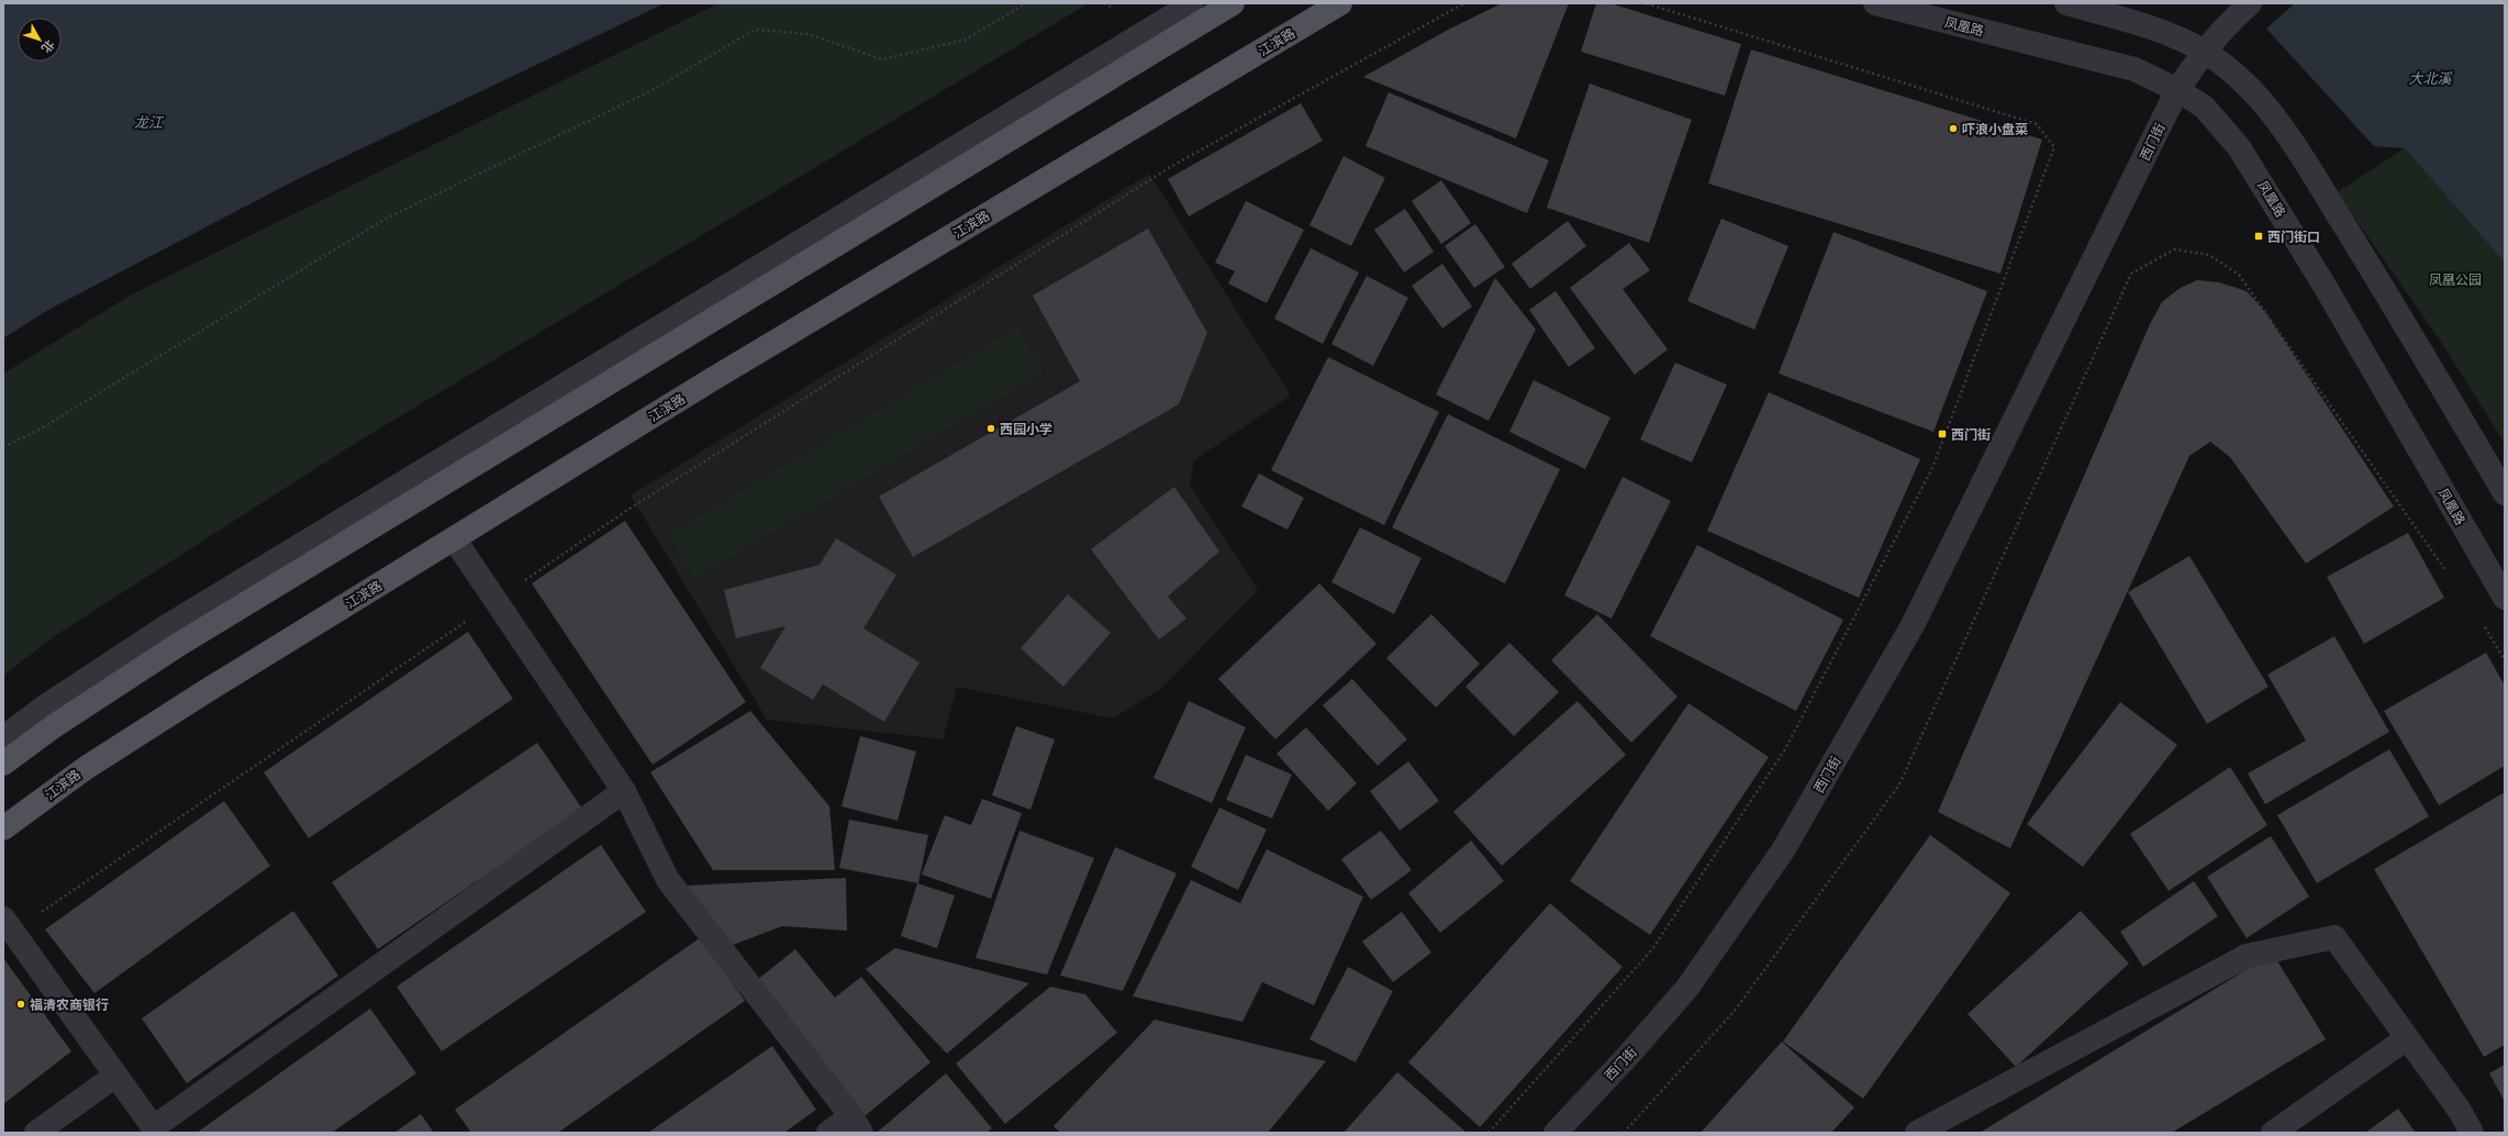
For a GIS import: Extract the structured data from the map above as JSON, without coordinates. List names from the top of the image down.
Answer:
{
  "streets": {
    "main road": ["江滨路"],
    "street": ["凤凰路", "西门街"]
  },
  "crossings": [
    ["凤凰路", "西门街"]
  ],
  "water": ["大北溪", "龙江"],
  "parks": ["凤凰公园"],
  "places": {
    "other": ["吓浪小盘菜", "西园小学", "福清农商银行"],
    "transit": ["西门街口", "西门街"]
  },
  "north": "bottom right"
}
